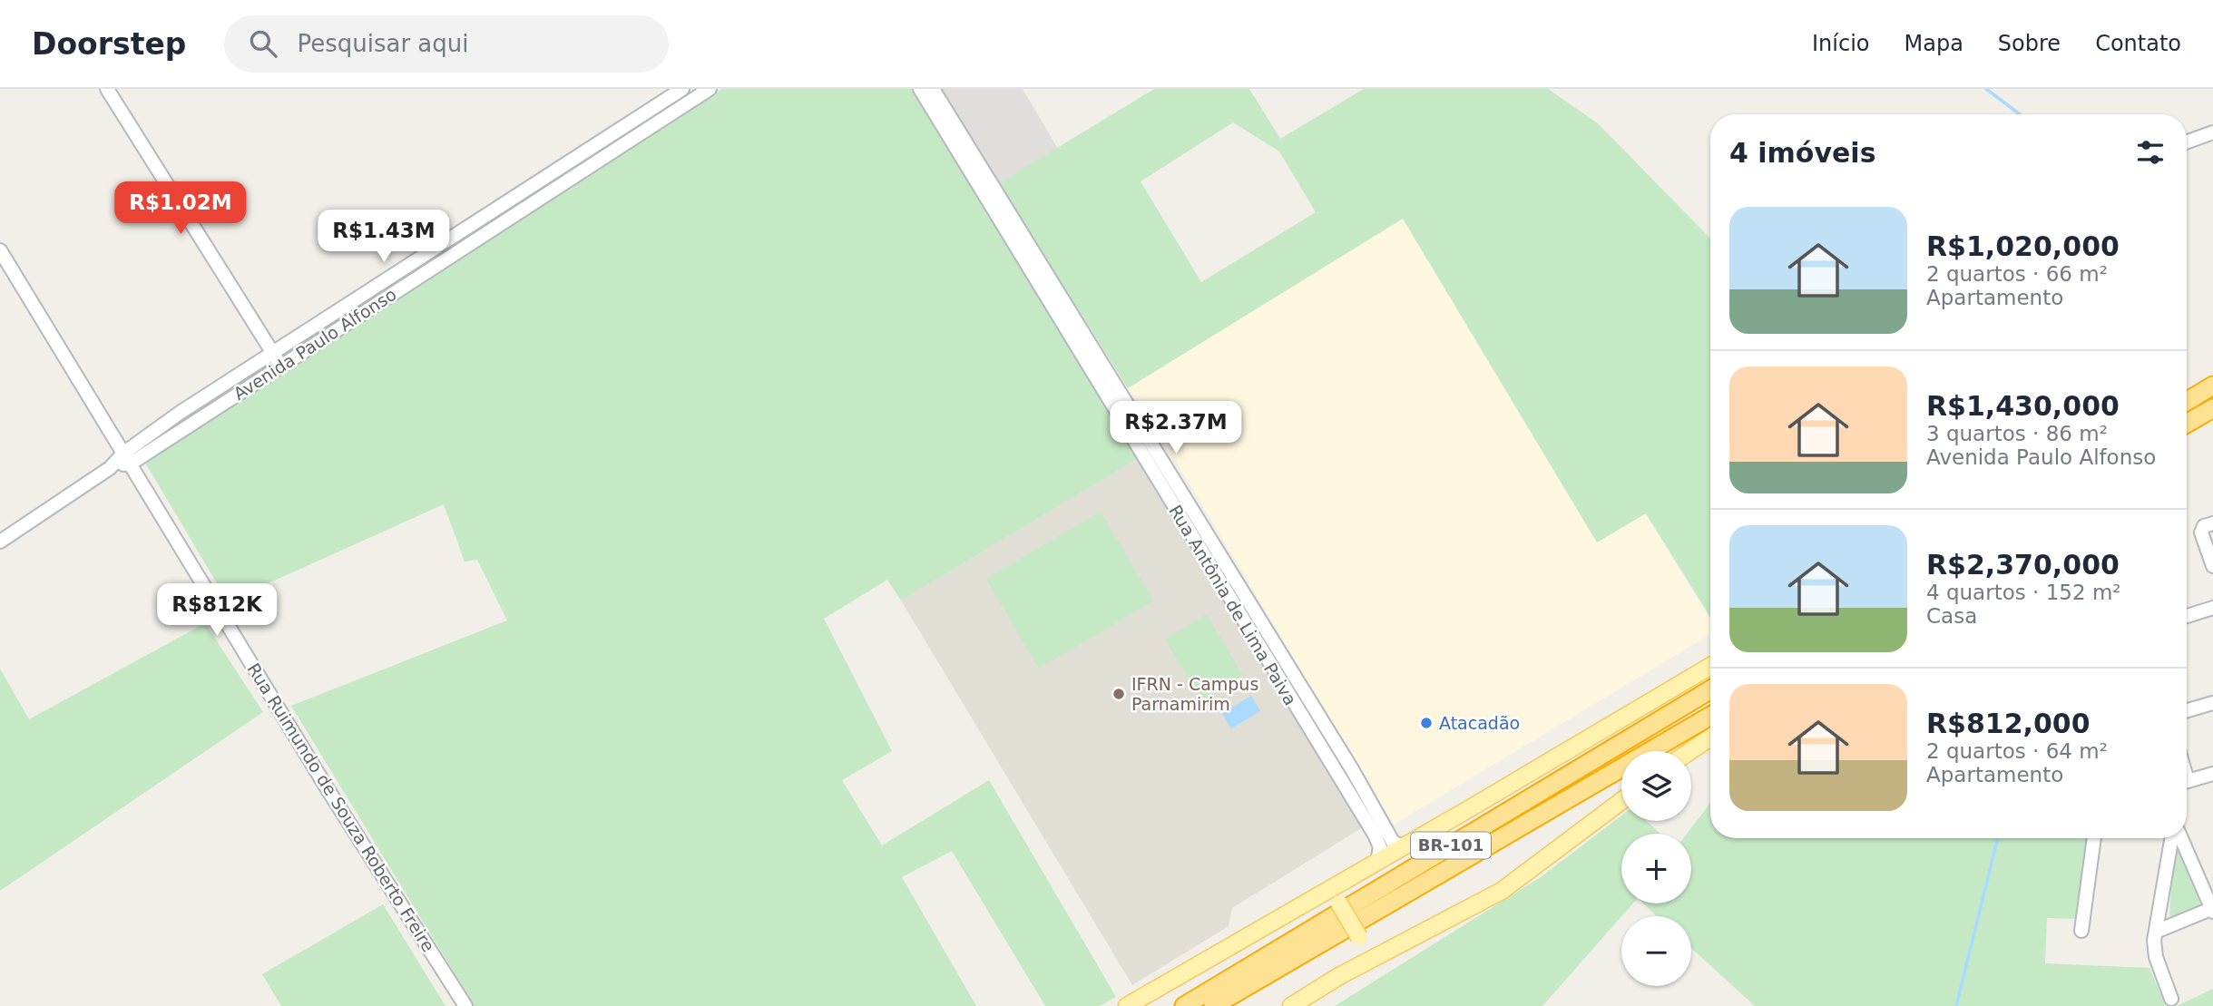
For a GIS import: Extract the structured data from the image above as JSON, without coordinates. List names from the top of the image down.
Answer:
{
  "streets": {
    "highway": ["BR-101"],
    "street": ["Avenida Paulo Alfonso", "Rua Antônia de Lima Paiva", "Rua Ruimundo de Souza Roberto Freire"]
  },
  "crossings": [
    ["Avenida Paulo Alfonso", "Rua Ruimundo de Souza Roberto Freire"]
  ],
  "places": ["IFRN - Campus Parnamirim", "Atacadão"],
  "page": {
    "header": "Doorstep",
    "search": "Pesquisar aqui",
    "nav": [
      "Início",
      "Mapa",
      "Sobre",
      "Contato"
    ],
    "heading": "4 imóveis",
    "price": [
      "R$1.02M",
      "R$1.43M",
      "R$2.37M",
      "R$812K"
    ],
    "list": [
      {
        "name": "R$1,020,000",
        "note": "2 quartos · 66 m² · Apartamento"
      },
      {
        "name": "R$1,430,000",
        "note": "3 quartos · 86 m² · Avenida Paulo Alfonso"
      },
      {
        "name": "R$2,370,000",
        "note": "4 quartos · 152 m² · Casa"
      },
      {
        "name": "R$812,000",
        "note": "2 quartos · 64 m² · Apartamento"
      }
    ],
    "map_buttons": ["+", "−"]
  }
}
